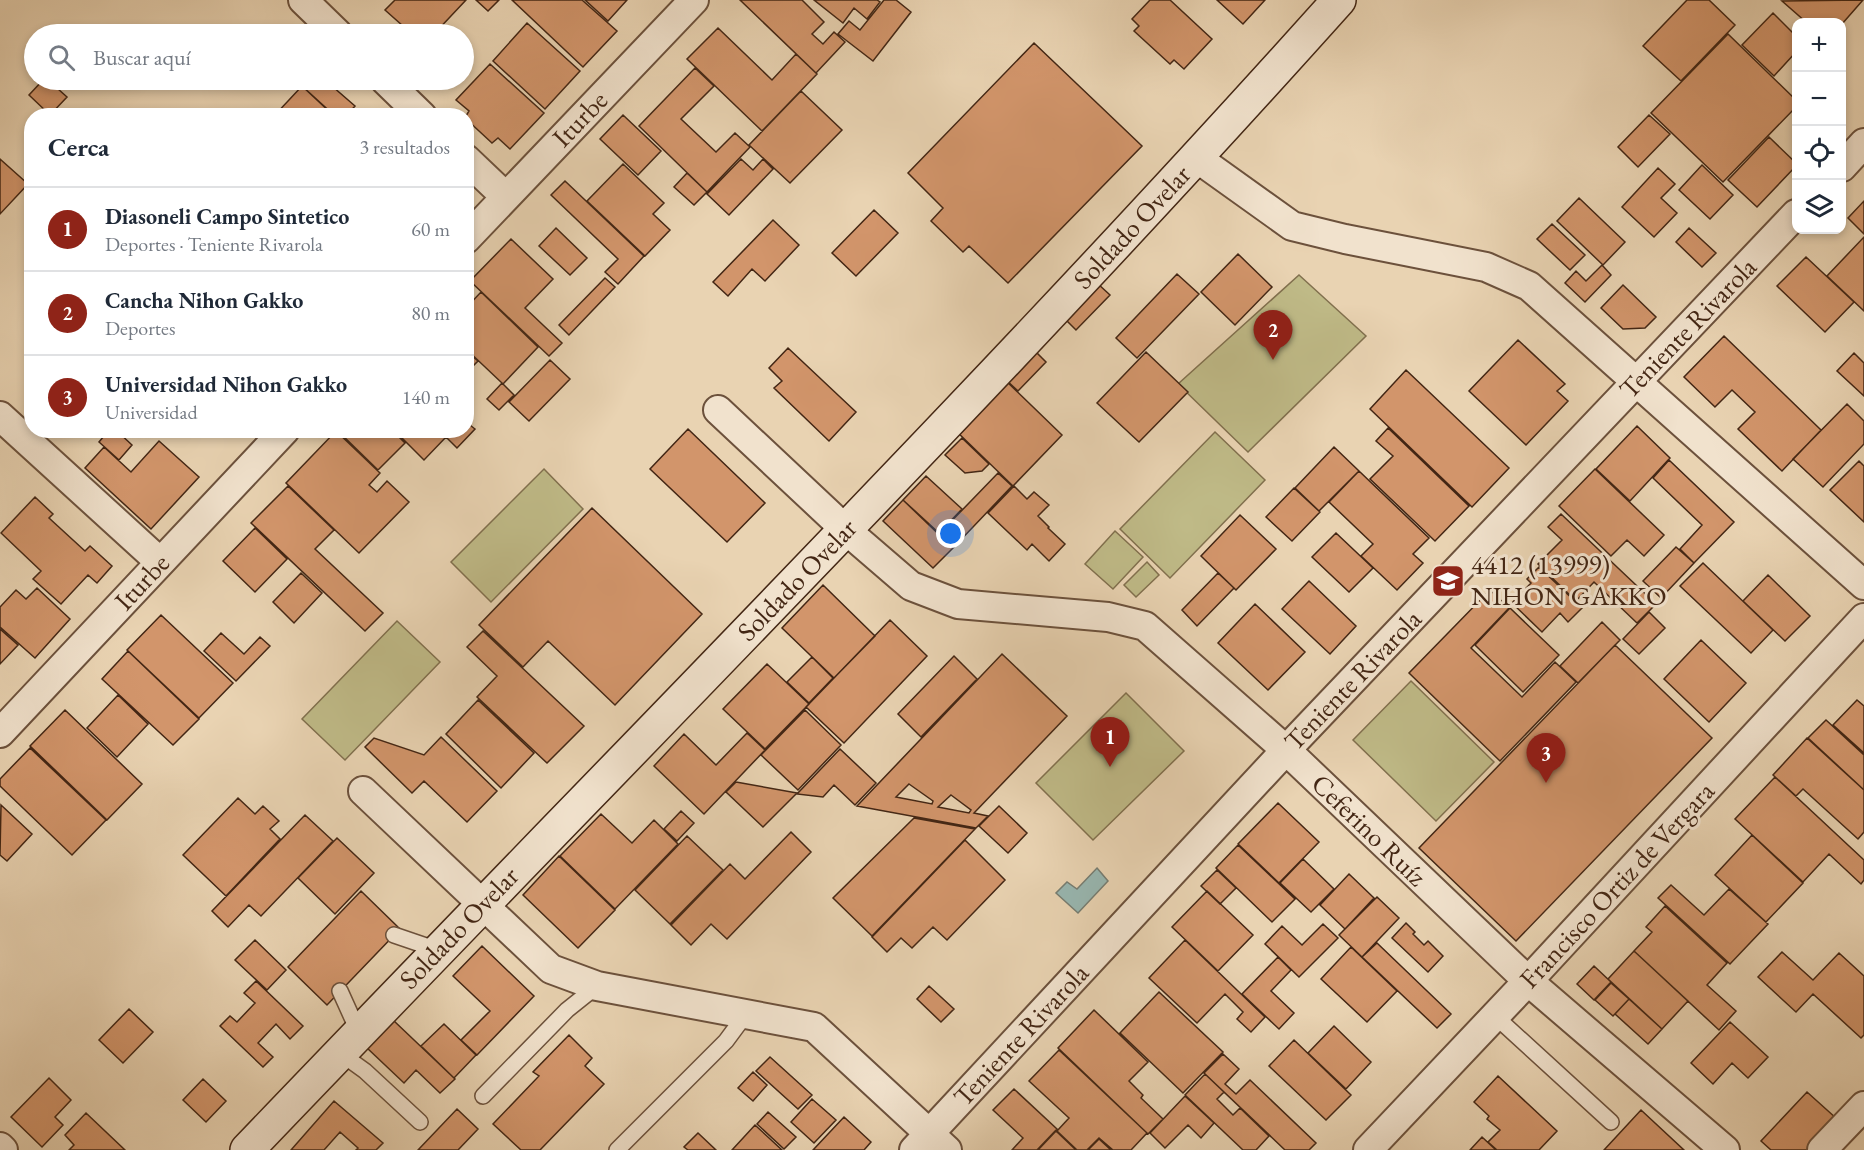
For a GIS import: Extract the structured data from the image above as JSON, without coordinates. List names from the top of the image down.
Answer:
{
  "streets": {
    "main road": ["Soldado Ovelar"],
    "street": [
      "Iturbe",
      "Teniente Rivarola",
      "Ceferino Ruíz",
      "Francisco Ortiz de Vergara"
    ]
  },
  "crossings": [
    ["Soldado Ovelar", "Ceferino Ruíz"],
    ["Teniente Rivarola", "Ceferino Ruíz"],
    ["Ceferino Ruíz", "Francisco Ortiz de Vergara"]
  ],
  "places": {
    "school or university": ["4412 (13999) NIHON GAKKO"]
  },
  "page": {
    "map_buttons": ["+", "−"],
    "search": "Buscar aquí",
    "heading": ["Cerca", "3 resultados"],
    "list": [
      {
        "mark": "1",
        "name": "Diasoneli Campo Sintetico",
        "note": "Deportes · Teniente Rivarola",
        "value": "60 m"
      },
      {
        "mark": "2",
        "name": "Cancha Nihon Gakko",
        "note": "Deportes",
        "value": "80 m"
      },
      {
        "mark": "3",
        "name": "Universidad Nihon Gakko",
        "note": "Universidad",
        "value": "140 m"
      }
    ],
    "pins": ["2", "1", "3"]
  }
}
